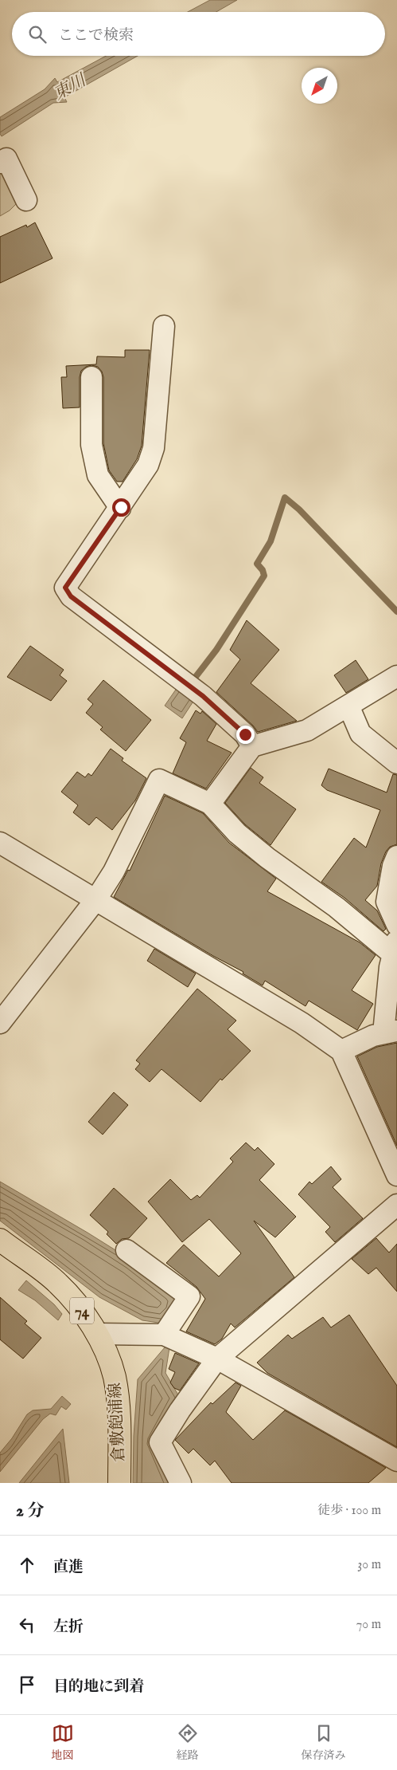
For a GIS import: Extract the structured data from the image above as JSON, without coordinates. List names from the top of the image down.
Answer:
{
  "streets": {
    "main road": ["74", "倉敷飽浦線"]
  },
  "water": ["東川"],
  "north": "bottom left",
  "page": {
    "search": "ここで検索",
    "heading": ["2 分", "徒歩 · 100 m"],
    "list": [
      ["直進", "30 m"],
      ["左折", "70 m"],
      "目的地に到着"
    ],
    "nav": ["地図", "経路", "保存済み"]
  }
}
